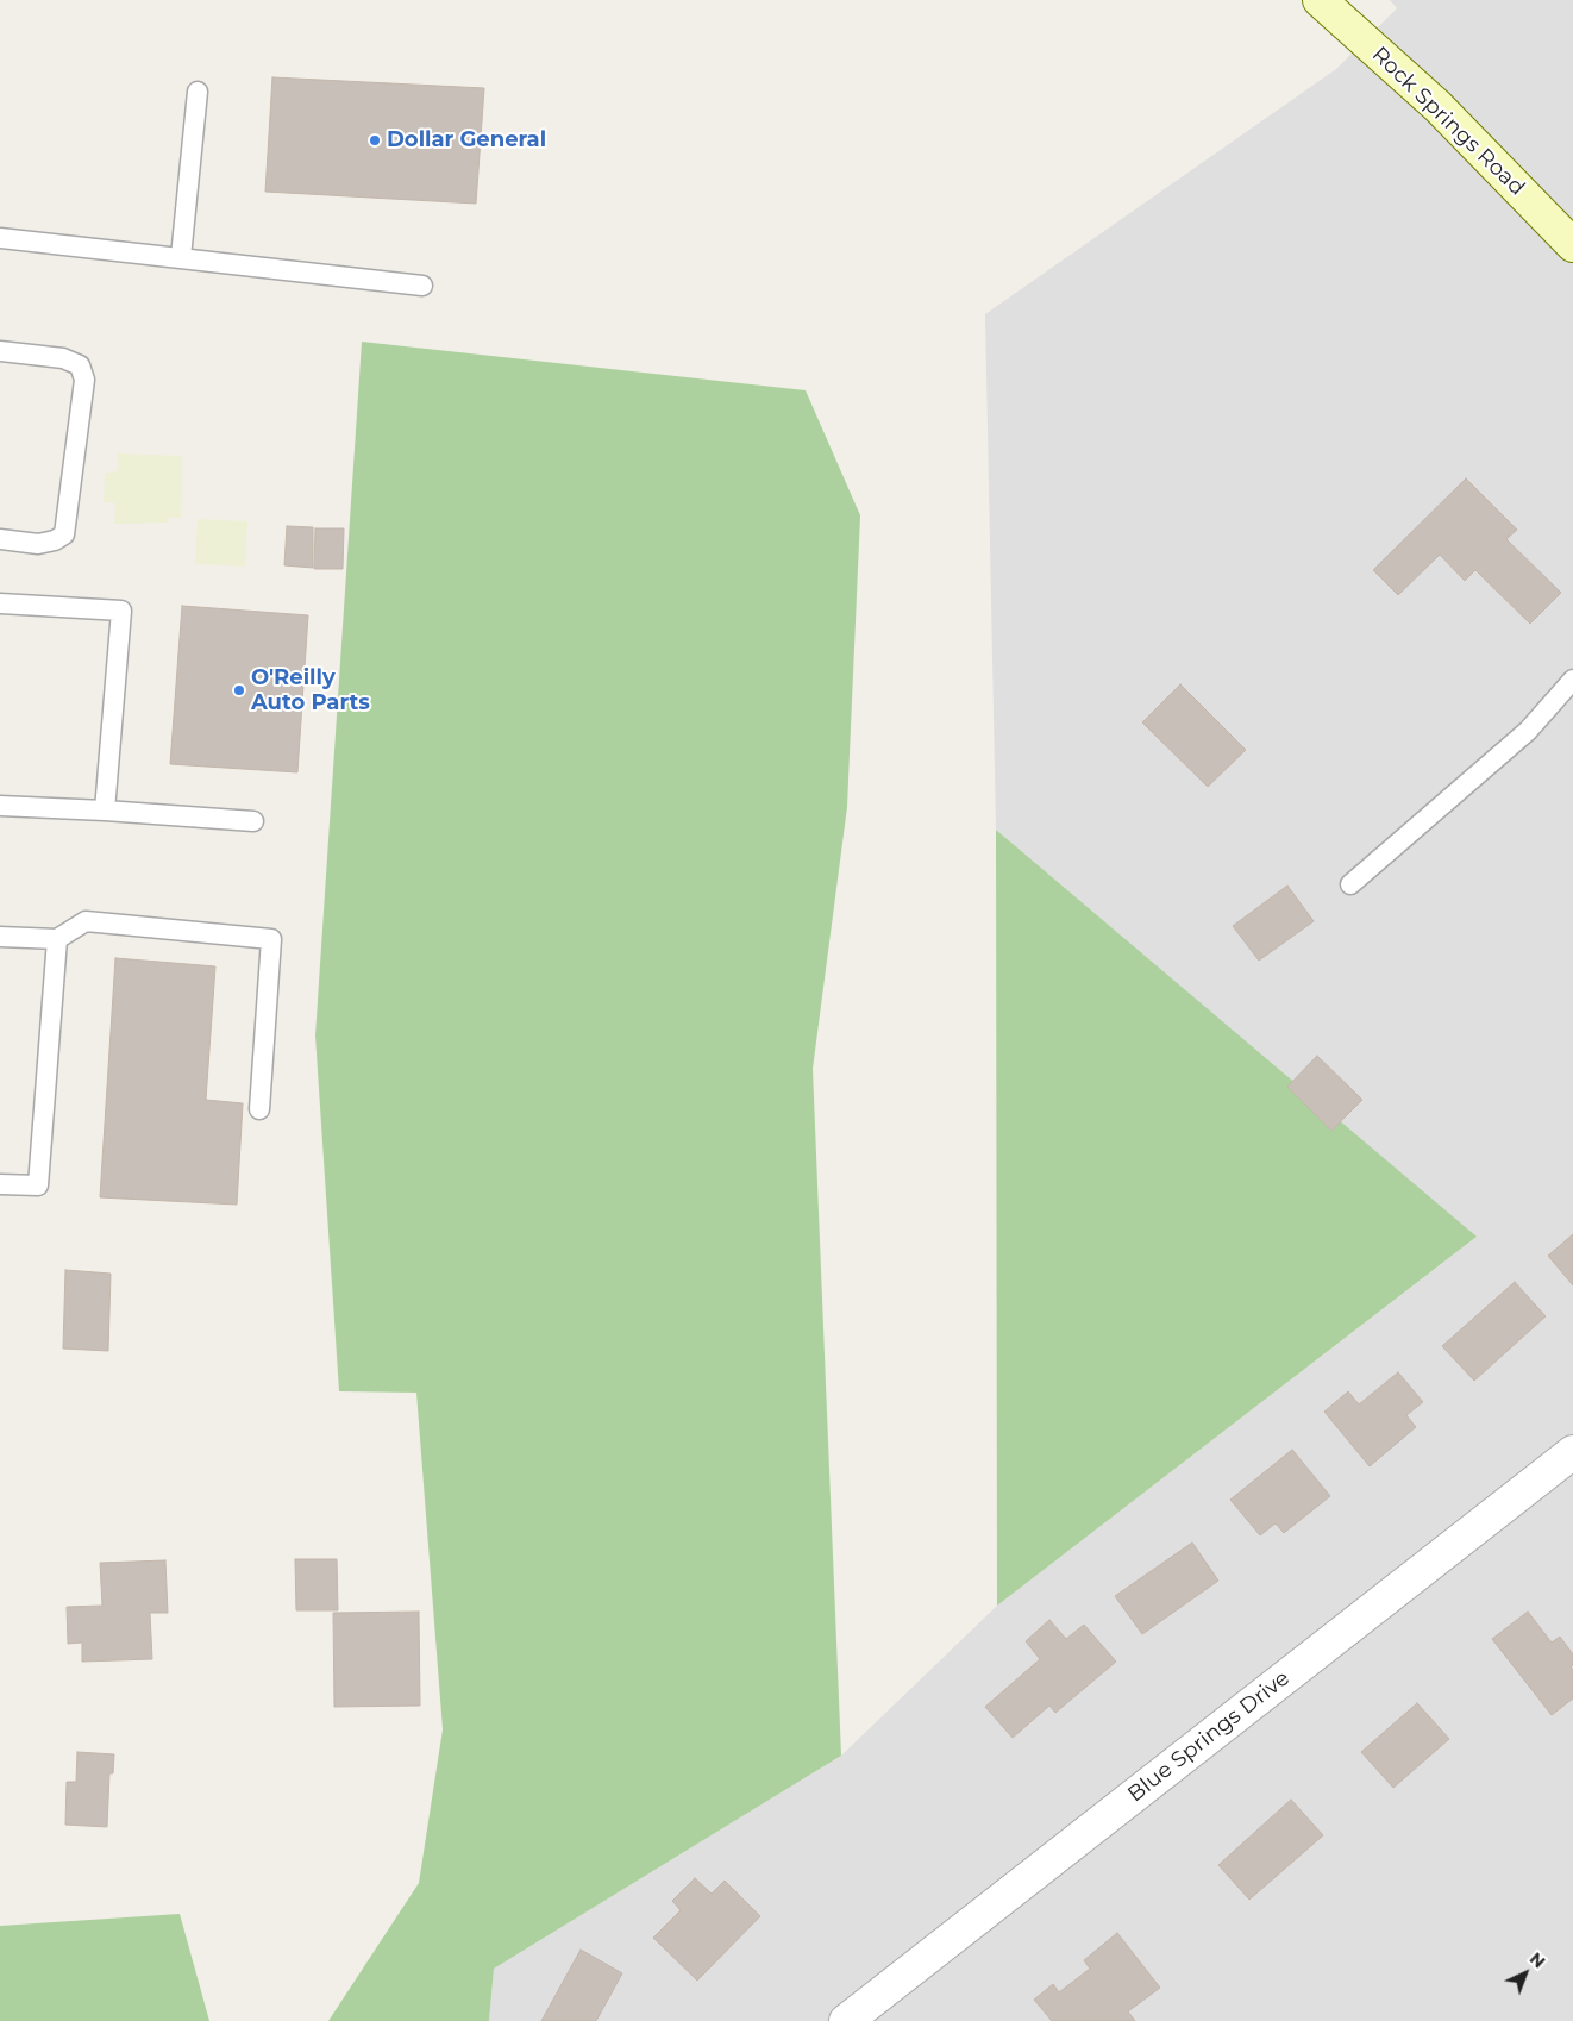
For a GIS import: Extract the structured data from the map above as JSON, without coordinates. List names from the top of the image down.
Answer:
{
  "streets": {
    "street": ["Rock Springs Road", "Blue Springs Drive"]
  },
  "places": ["Dollar General", "O'Reilly Auto Parts"],
  "north": "top right"
}
